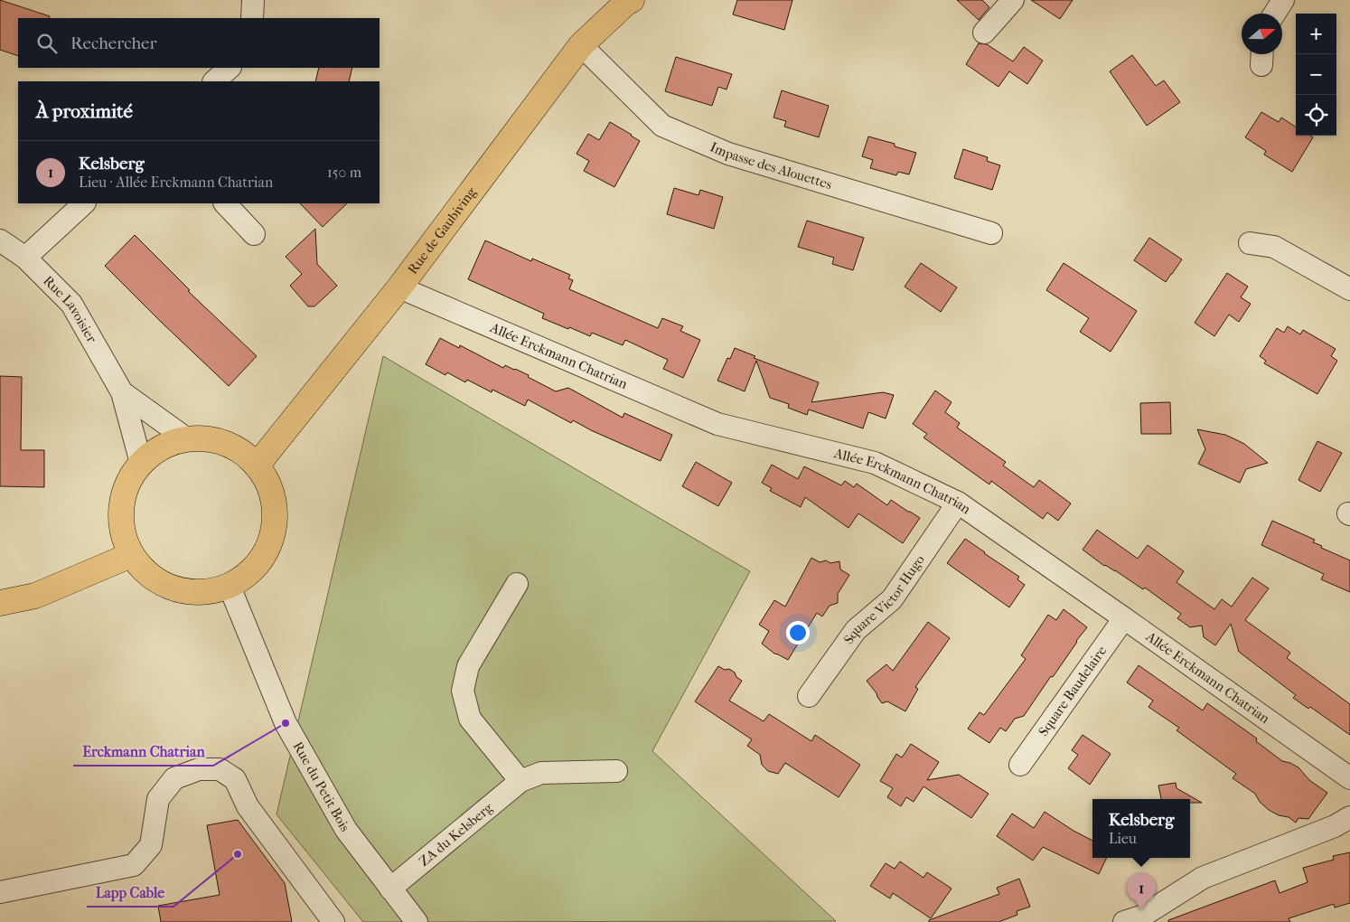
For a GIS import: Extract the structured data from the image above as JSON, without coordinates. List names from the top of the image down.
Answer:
{
  "streets": {
    "main road": ["Rue de Gaubiving"],
    "street": [
      "Impasse des Alouettes",
      "Rue Lavoisier",
      "Allée Erckmann Chatrian",
      "Square Victor Hugo",
      "Square Baudelaire",
      "Rue du Petit Bois",
      "ZA du Kelsberg"
    ]
  },
  "crossings": [
    ["Impasse des Alouettes", "Rue de Gaubiving"],
    ["Rue de Gaubiving", "Rue Lavoisier"],
    ["Rue de Gaubiving", "Allée Erckmann Chatrian"],
    ["Rue de Gaubiving", "Rue du Petit Bois"],
    ["Rue Lavoisier", "Rue du Petit Bois"],
    ["Allée Erckmann Chatrian", "Square Victor Hugo"],
    ["Allée Erckmann Chatrian", "Square Baudelaire"],
    ["Rue du Petit Bois", "ZA du Kelsberg"]
  ],
  "places": ["Erckmann Chatrian", "Lapp Cable"],
  "north": "right",
  "page": {
    "map_buttons": ["+", "−"],
    "search": "Rechercher",
    "heading": "À proximité",
    "list": [
      {
        "mark": "1",
        "name": "Kelsberg",
        "note": "Lieu · Allée Erckmann Chatrian",
        "value": "150 m"
      }
    ],
    "popup": ["Kelsberg", "Lieu"],
    "pins": "1"
  }
}
